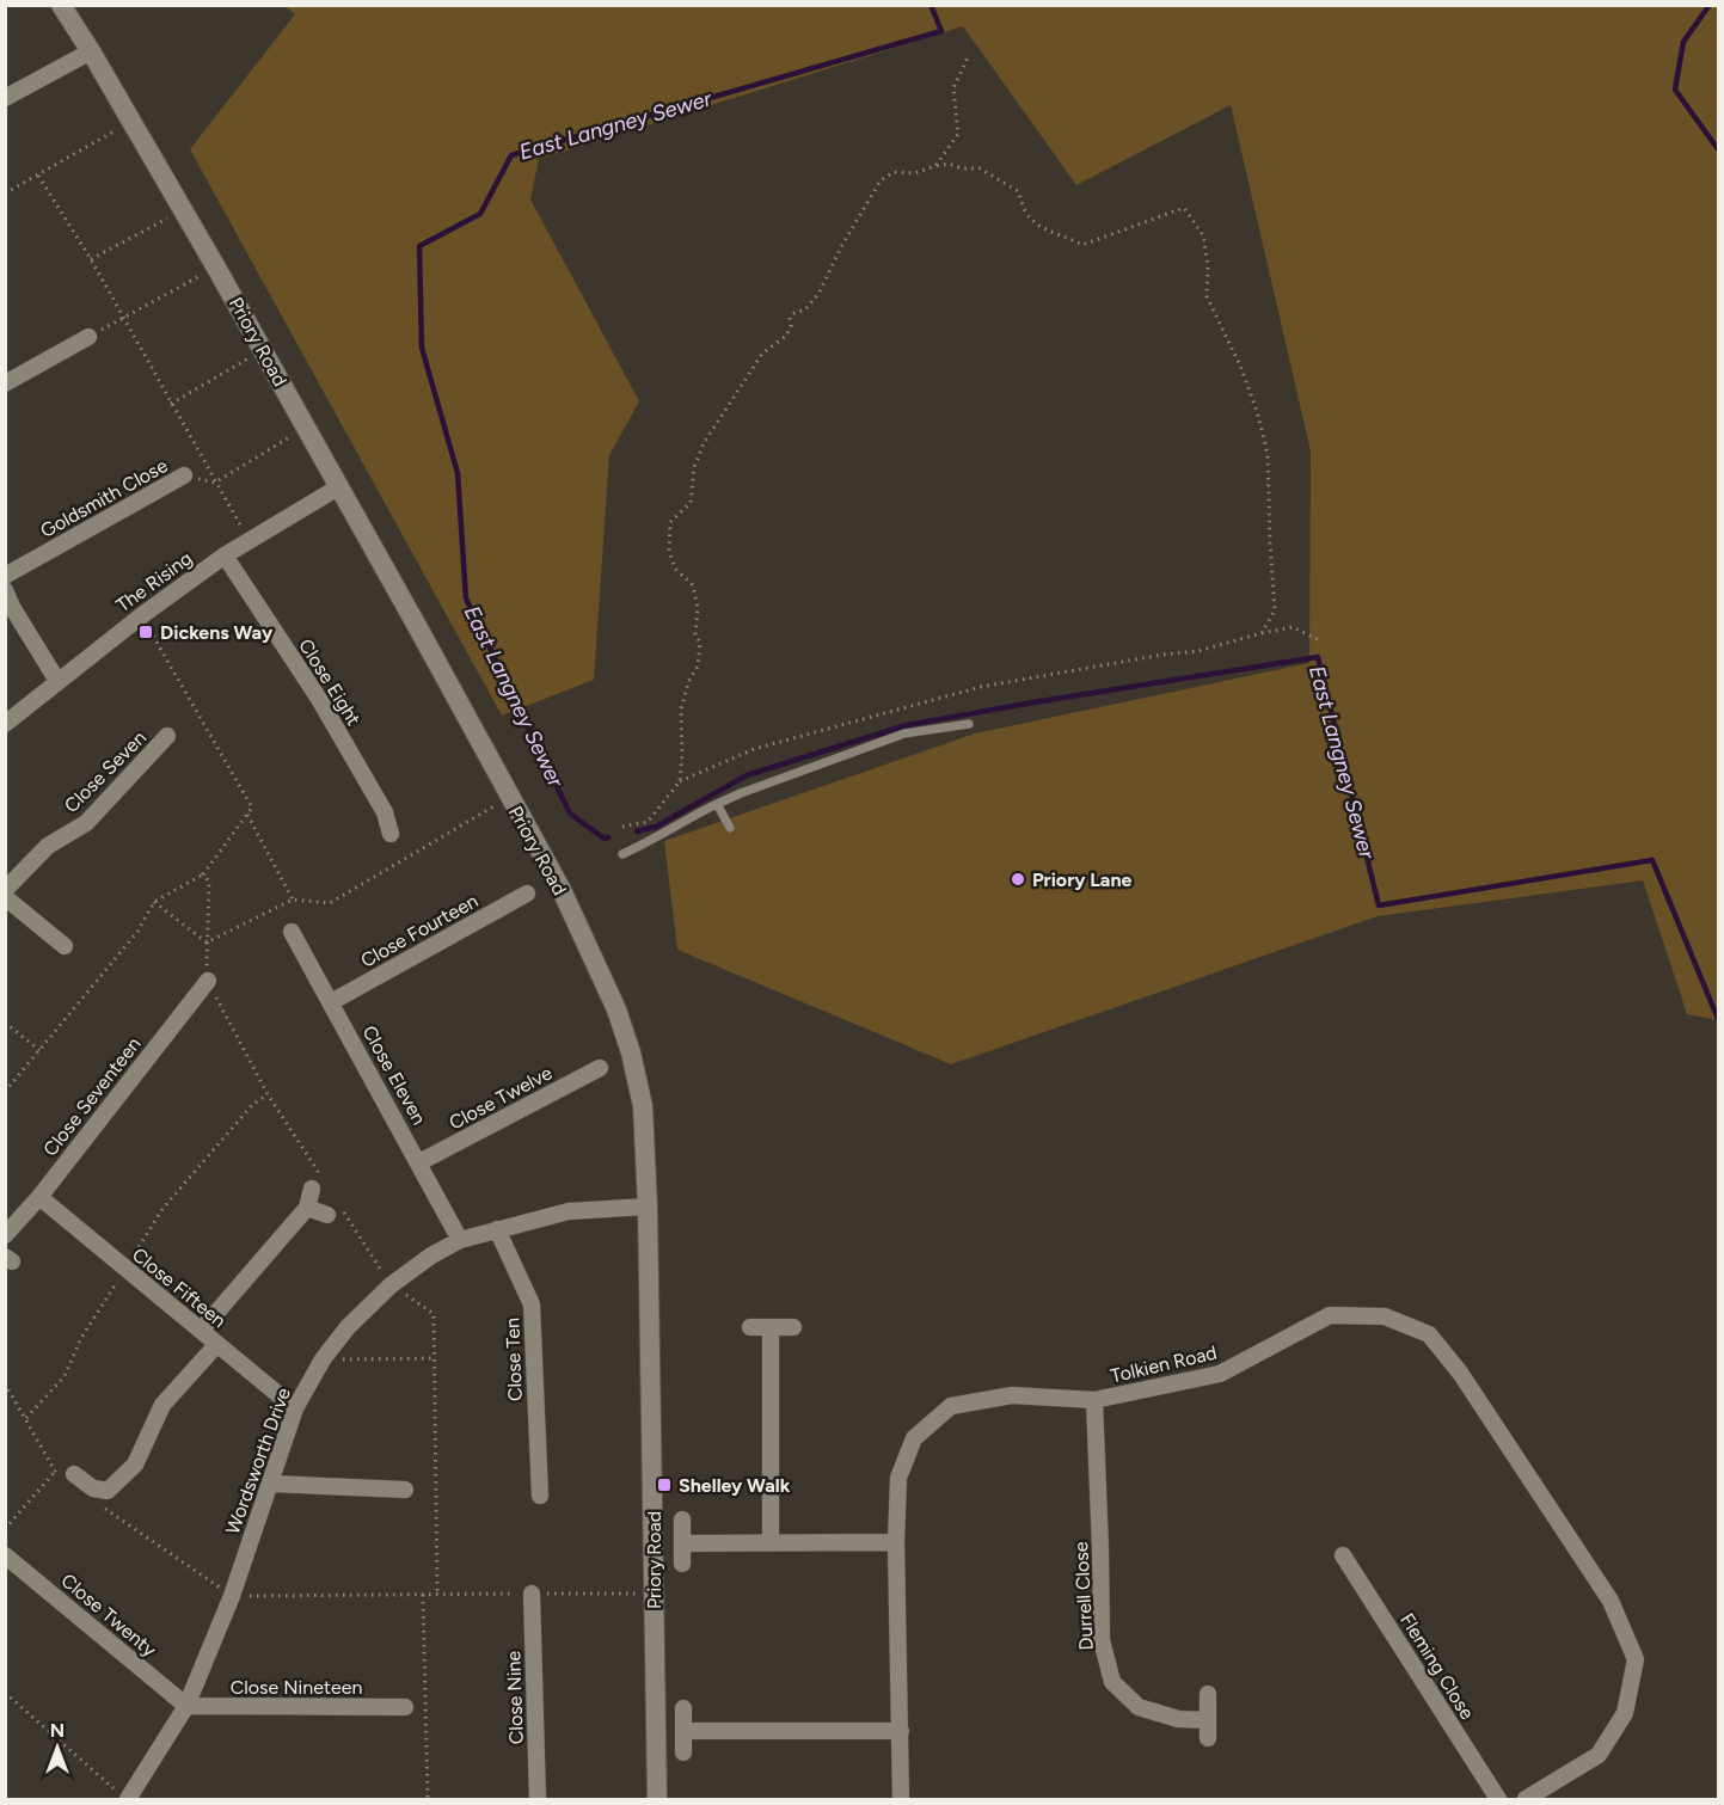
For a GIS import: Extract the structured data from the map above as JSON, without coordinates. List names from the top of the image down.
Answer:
{
  "streets": {
    "street": [
      "Priory Road",
      "Goldsmith Close",
      "The Rising",
      "Close Eight",
      "Close Seven",
      "Close Fourteen",
      "Close Eleven",
      "Close Seventeen",
      "Close Twelve",
      "Close Fifteen",
      "Close Ten",
      "Tolkien Road",
      "Wordsworth Drive",
      "Durrell Close",
      "Close Twenty",
      "Fleming Close",
      "Close Nineteen",
      "Close Nine"
    ]
  },
  "crossings": [
    ["Priory Road", "The Rising"],
    ["Priory Road", "Wordsworth Drive"],
    ["The Rising", "Close Eight"],
    ["Close Fourteen", "Close Eleven"],
    ["Close Eleven", "Close Twelve"],
    ["Close Eleven", "Wordsworth Drive"],
    ["Close Seventeen", "Close Fifteen"],
    ["Close Fifteen", "Wordsworth Drive"],
    ["Close Ten", "Wordsworth Drive"],
    ["Tolkien Road", "Durrell Close"],
    ["Wordsworth Drive", "Close Twenty"],
    ["Wordsworth Drive", "Close Nineteen"],
    ["Close Twenty", "Close Nineteen"]
  ],
  "water": ["East Langney Sewer"],
  "places": {
    "transit": ["Dickens Way", "Shelley Walk"],
    "other": ["Priory Lane"]
  },
  "north": "top"
}
